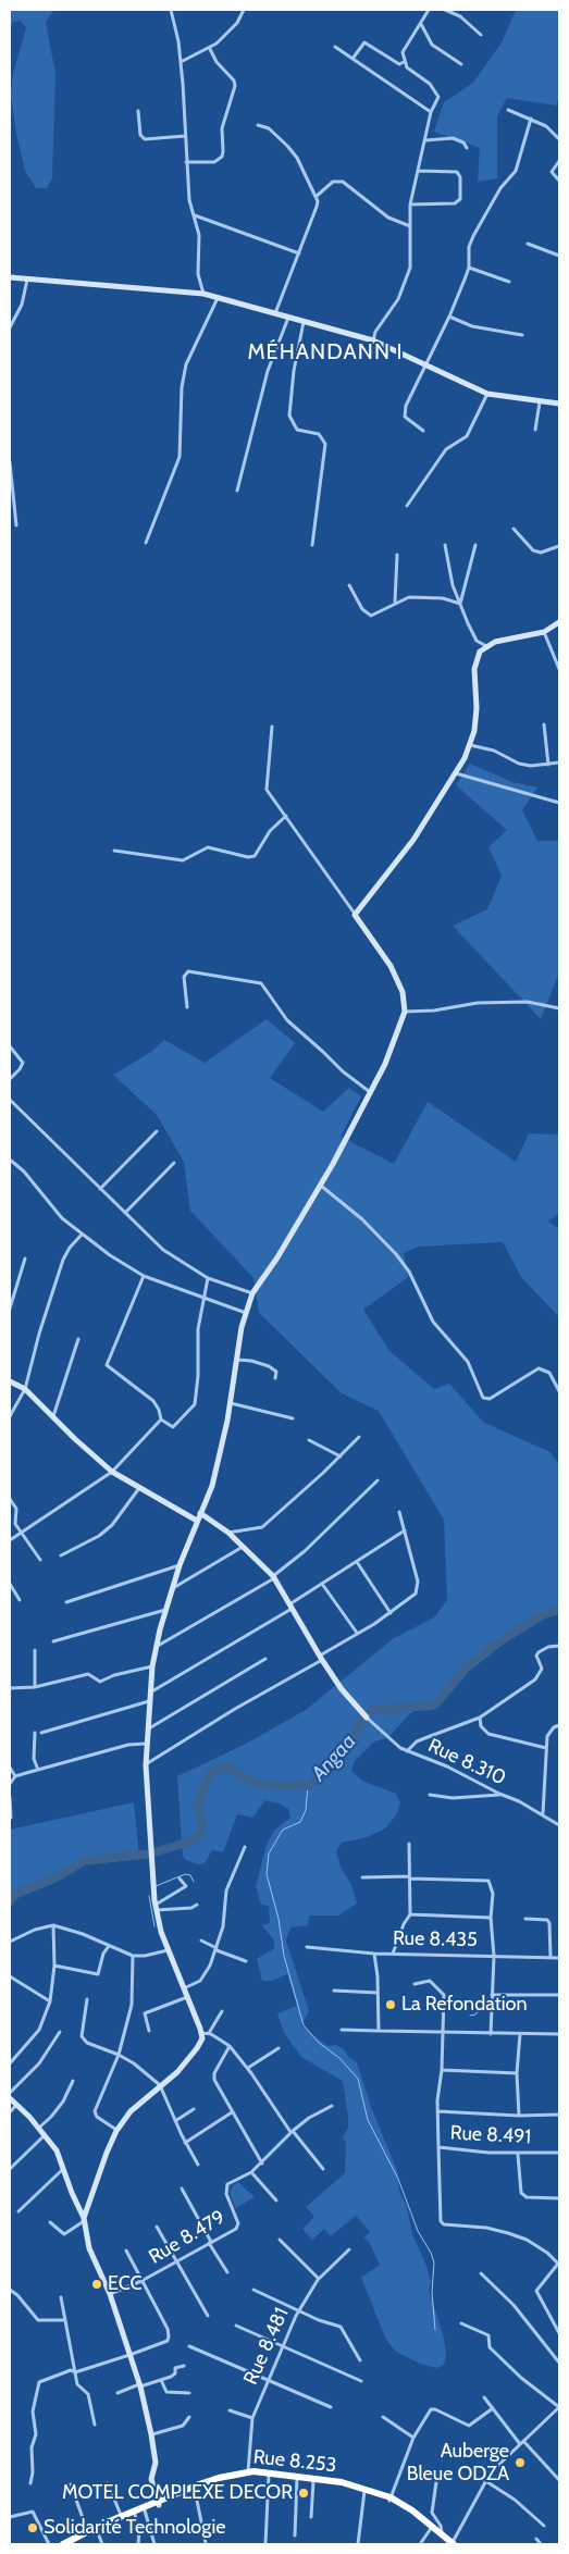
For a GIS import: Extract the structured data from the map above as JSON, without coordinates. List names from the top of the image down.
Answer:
{
  "streets": {
    "highway": ["Rue 8.253"],
    "street": [
      "Rue 8.310",
      "Rue 8.435",
      "Rue 8.491",
      "Rue 8.479",
      "Rue 8.481"
    ]
  },
  "crossings": [
    ["Rue 8.481", "Rue 8.253"]
  ],
  "districts": ["MÉHANDANN I"],
  "water": ["Angaa"],
  "places": [
    "La Refondation",
    "ECC",
    "Auberge Bleue ODZA",
    "MOTEL COMPLEXE DECOR",
    "Solidarité Technologie"
  ]
}
